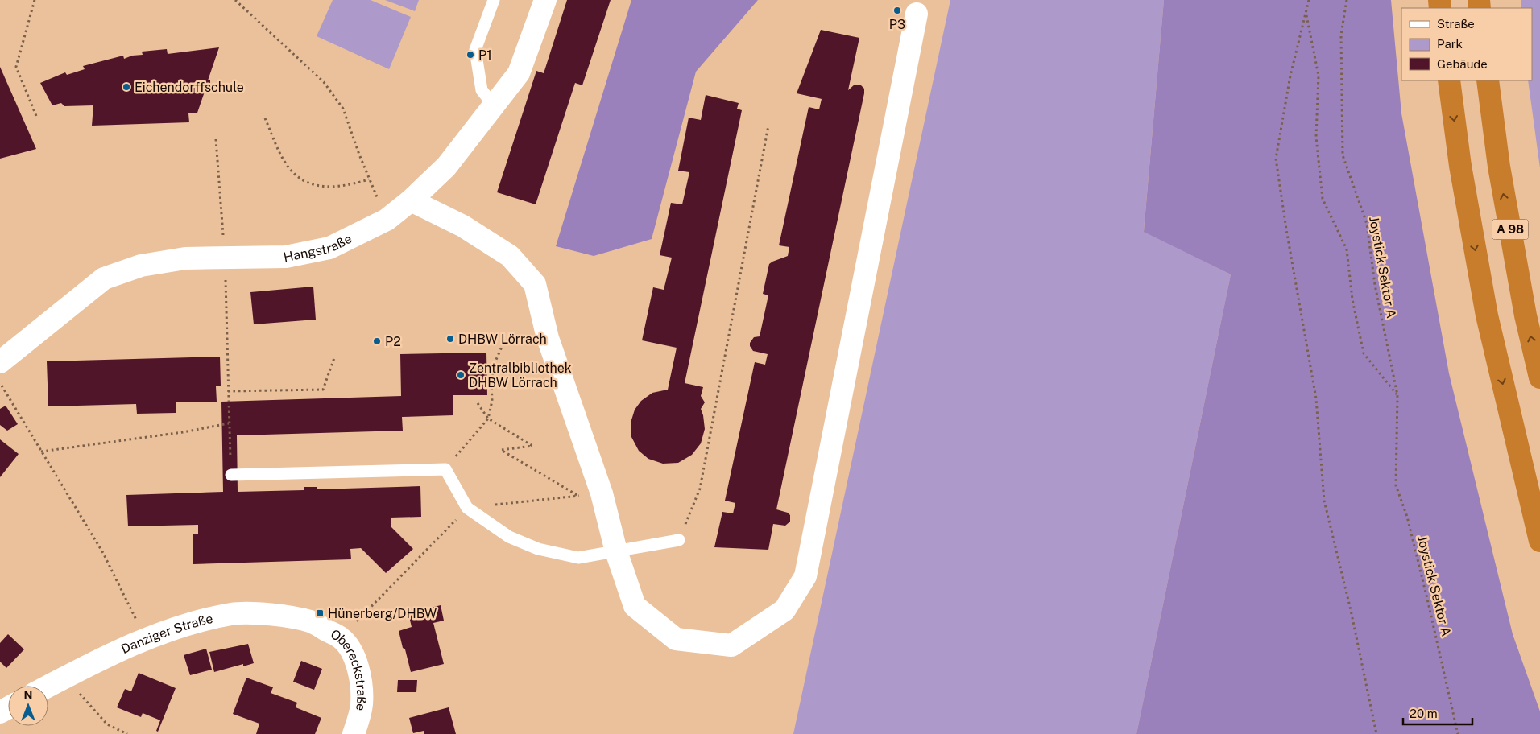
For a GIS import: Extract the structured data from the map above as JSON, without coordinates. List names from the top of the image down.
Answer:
{
  "streets": {
    "highway": ["A 98"],
    "street": ["Hangstraße", "Danziger Straße", "Obereckstraße"],
    "path": ["Joystick Sektor A"]
  },
  "crossings": [
    ["Danziger Straße", "Obereckstraße"]
  ],
  "places": {
    "other": [
      "P3",
      "P1",
      "Eichendorffschule",
      "DHBW Lörrach",
      "P2",
      "Zentralbibliothek DHBW Lörrach"
    ],
    "transit": ["Hünerberg/DHBW"]
  },
  "legend": ["Straße", "Park", "Gebäude"],
  "scale_bar": "20 m",
  "north": "top"
}
